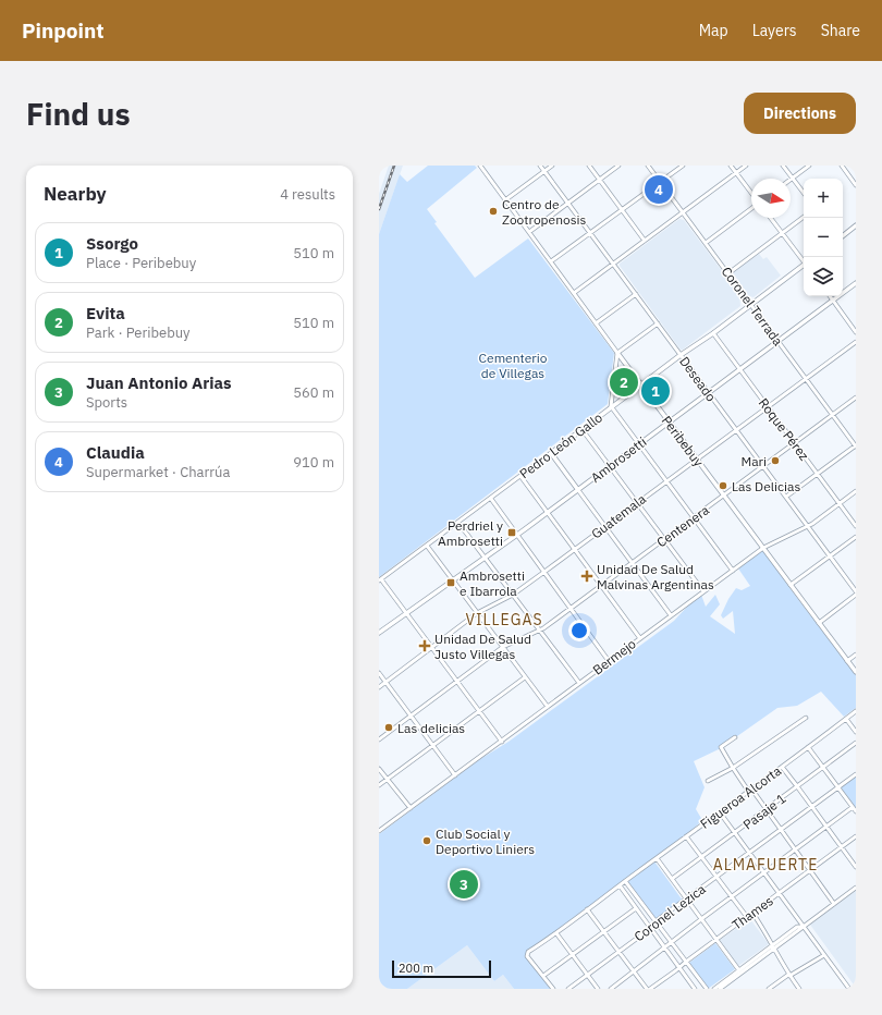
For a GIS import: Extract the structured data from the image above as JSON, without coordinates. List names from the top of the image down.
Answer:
{
  "streets": {
    "street": [
      "Coronel Terrada",
      "Deseado",
      "Roque Pérez",
      "Peribebuy",
      "Pedro León Gallo",
      "Ambrosetti",
      "Guatemala",
      "Centenera",
      "Bermejo",
      "Figueroa Alcorta",
      "Pasaje 1",
      "Coronel Lezica",
      "Thames"
    ]
  },
  "crossings": [
    ["Coronel Terrada", "Pedro León Gallo"],
    ["Coronel Terrada", "Ambrosetti"],
    ["Coronel Terrada", "Guatemala"],
    ["Coronel Terrada", "Centenera"],
    ["Deseado", "Pedro León Gallo"],
    ["Deseado", "Ambrosetti"],
    ["Deseado", "Guatemala"],
    ["Deseado", "Centenera"],
    ["Deseado", "Bermejo"],
    ["Roque Pérez", "Pedro León Gallo"],
    ["Roque Pérez", "Ambrosetti"],
    ["Roque Pérez", "Guatemala"],
    ["Roque Pérez", "Centenera"],
    ["Roque Pérez", "Bermejo"],
    ["Peribebuy", "Pedro León Gallo"],
    ["Peribebuy", "Ambrosetti"],
    ["Peribebuy", "Guatemala"],
    ["Peribebuy", "Centenera"],
    ["Peribebuy", "Bermejo"]
  ],
  "districts": ["VILLEGAS", "ALMAFUERTE"],
  "parks": ["Cementerio de Villegas"],
  "places": {
    "other": [
      "Centro de Zootropenosis",
      "Mari",
      "Las Delicias",
      "Las delicias",
      "Club Social y Deportivo Liniers"
    ],
    "transit": ["Perdriel y Ambrosetti", "Ambrosetti e Ibarrola"],
    "health": ["Unidad De Salud Malvinas Argentinas", "Unidad De Salud Justo Villegas"]
  },
  "scale_bar": "200 m",
  "north": "right",
  "page": {
    "header": "Pinpoint",
    "nav": ["Map", "Layers", "Share"],
    "buttons": "Directions",
    "title": "Find us",
    "heading": ["Nearby", "4 results"],
    "pins": [
      "4",
      "2",
      "1",
      "3"
    ],
    "map_buttons": ["+", "−"],
    "list": [
      {
        "mark": "1",
        "name": "Ssorgo",
        "note": "Place · Peribebuy",
        "value": "510 m"
      },
      {
        "mark": "2",
        "name": "Evita",
        "note": "Park · Peribebuy",
        "value": "510 m"
      },
      {
        "mark": "3",
        "name": "Juan Antonio Arias",
        "note": "Sports",
        "value": "560 m"
      },
      {
        "mark": "4",
        "name": "Claudia",
        "note": "Supermarket · Charrúa",
        "value": "910 m"
      }
    ],
    "scale": "200 m"
  }
}
